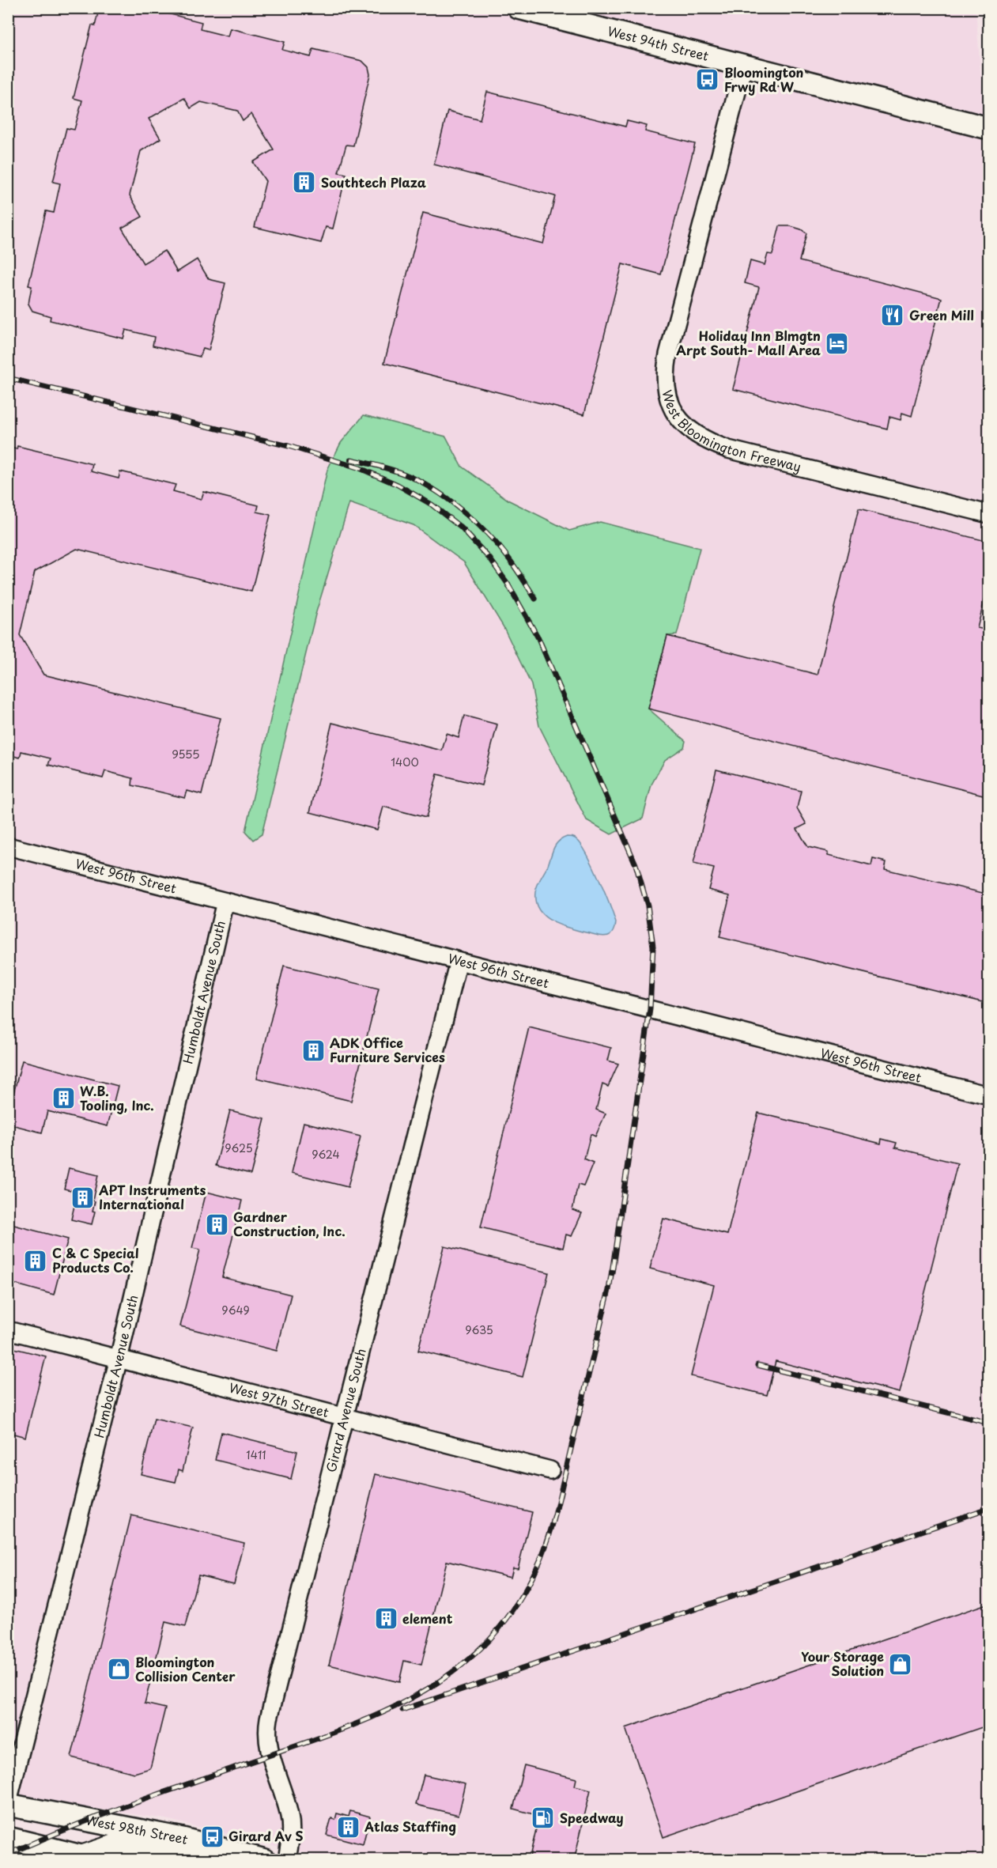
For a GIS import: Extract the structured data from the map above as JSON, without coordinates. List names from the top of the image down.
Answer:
{
  "streets": {
    "street": [
      "West 94th Street",
      "West Bloomington Freeway",
      "West 96th Street",
      "Humboldt Avenue South",
      "West 97th Street",
      "Girard Avenue South",
      "West 98th Street"
    ]
  },
  "crossings": [
    ["West 94th Street", "West Bloomington Freeway"],
    ["West 96th Street", "Humboldt Avenue South"],
    ["West 96th Street", "Girard Avenue South"],
    ["Humboldt Avenue South", "West 97th Street"],
    ["Humboldt Avenue South", "West 98th Street"],
    ["West 97th Street", "Girard Avenue South"]
  ],
  "places": {
    "bus stop": ["Bloomington Frwy Rd W", "Girard Av S"],
    "building": [
      "Southtech Plaza",
      "ADK Office Furniture Services",
      "W.B. Tooling, Inc.",
      "APT Instruments International",
      "Gardner Construction, Inc.",
      "C & C Special Products Co.",
      "element",
      "Atlas Staffing"
    ],
    "restaurant": ["Green Mill"],
    "hotel": ["Holiday Inn Blmgtn Arpt South- Mall Area"],
    "shop": ["Your Storage Solution", "Bloomington Collision Center"],
    "fuel station": ["Speedway"]
  },
  "house_numbers": [
    "9555",
    "1400",
    "9625",
    "9624",
    "9649",
    "9635",
    "1411"
  ]
}
